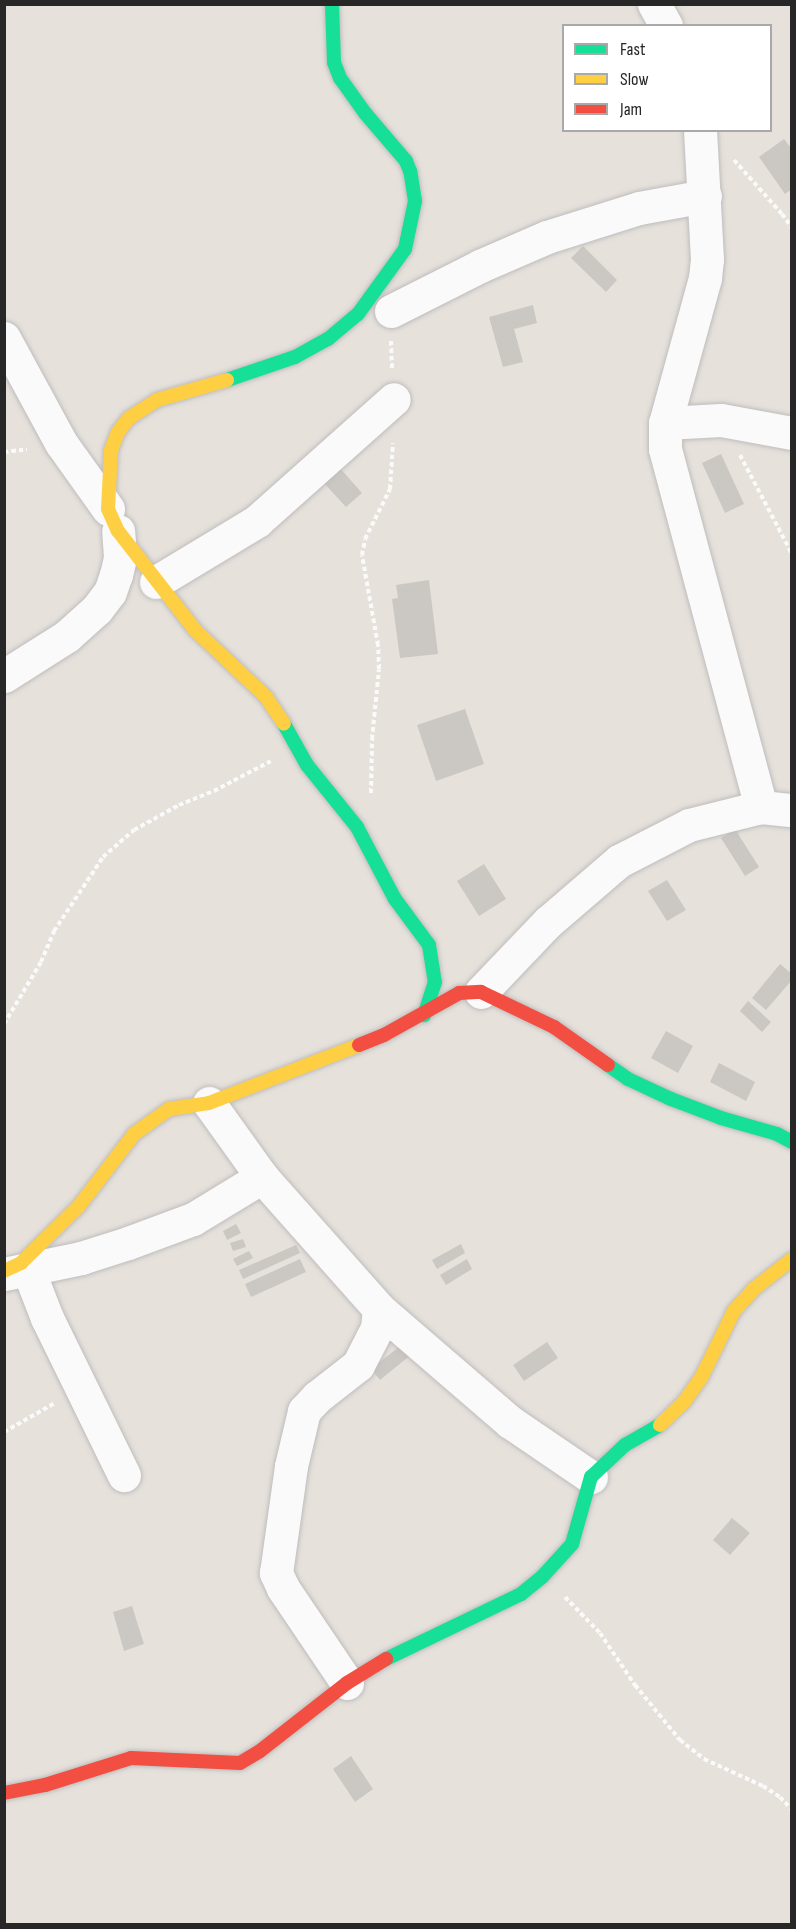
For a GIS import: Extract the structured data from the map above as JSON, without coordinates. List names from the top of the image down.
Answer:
{
  "legend": ["Fast", "Slow", "Jam"]
}
